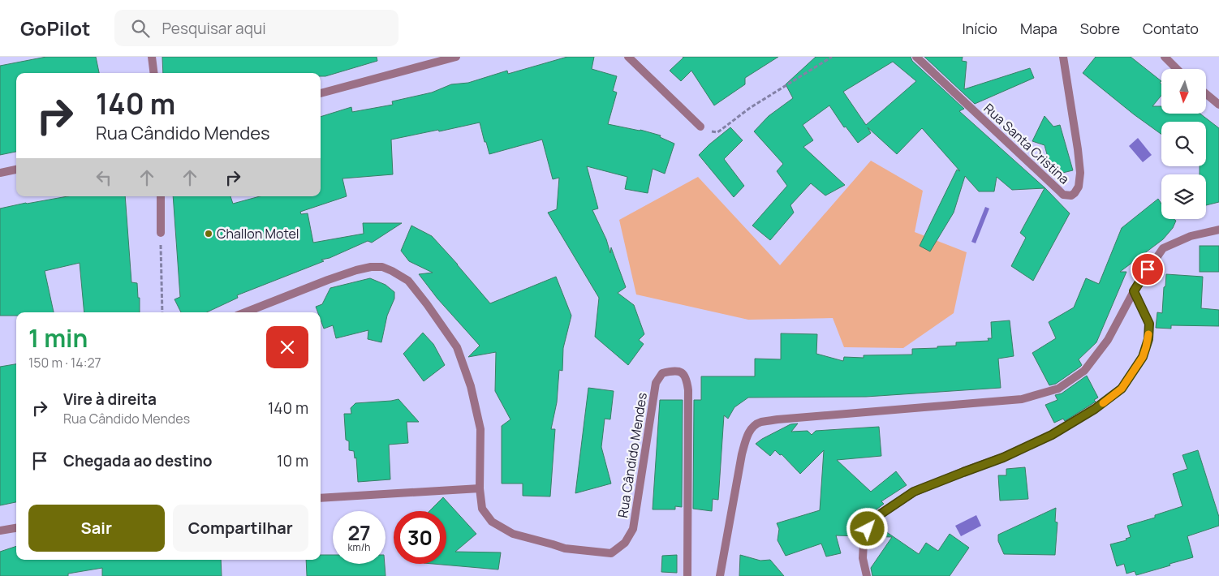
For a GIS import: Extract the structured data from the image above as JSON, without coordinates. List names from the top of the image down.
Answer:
{
  "streets": {
    "street": ["Rua Santa Cristina", "Rua Cândido Mendes"]
  },
  "places": ["Challon Motel"],
  "north": "bottom",
  "page": {
    "header": "GoPilot",
    "search": "Pesquisar aqui",
    "nav": [
      "Início",
      "Mapa",
      "Sobre",
      "Contato"
    ],
    "turn": ["140 m", "Rua Cândido Mendes"],
    "heading": ["1 min", "150 m · 14:27"],
    "list": [
      {
        "name": "Vire à direita",
        "note": "Rua Cândido Mendes",
        "value": "140 m"
      },
      {
        "name": "Chegada ao destino",
        "value": "10 m"
      }
    ],
    "buttons": ["Sair", "Compartilhar"],
    "speed": "27 km/h",
    "limit": "30"
  }
}
